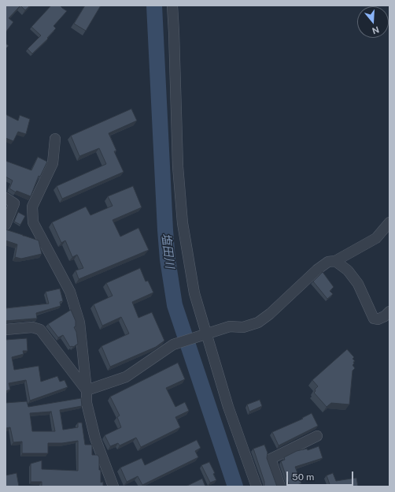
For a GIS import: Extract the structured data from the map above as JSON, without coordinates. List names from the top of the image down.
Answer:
{
  "water": ["塩田川"],
  "scale_bar": "50 m",
  "north": "bottom"
}
